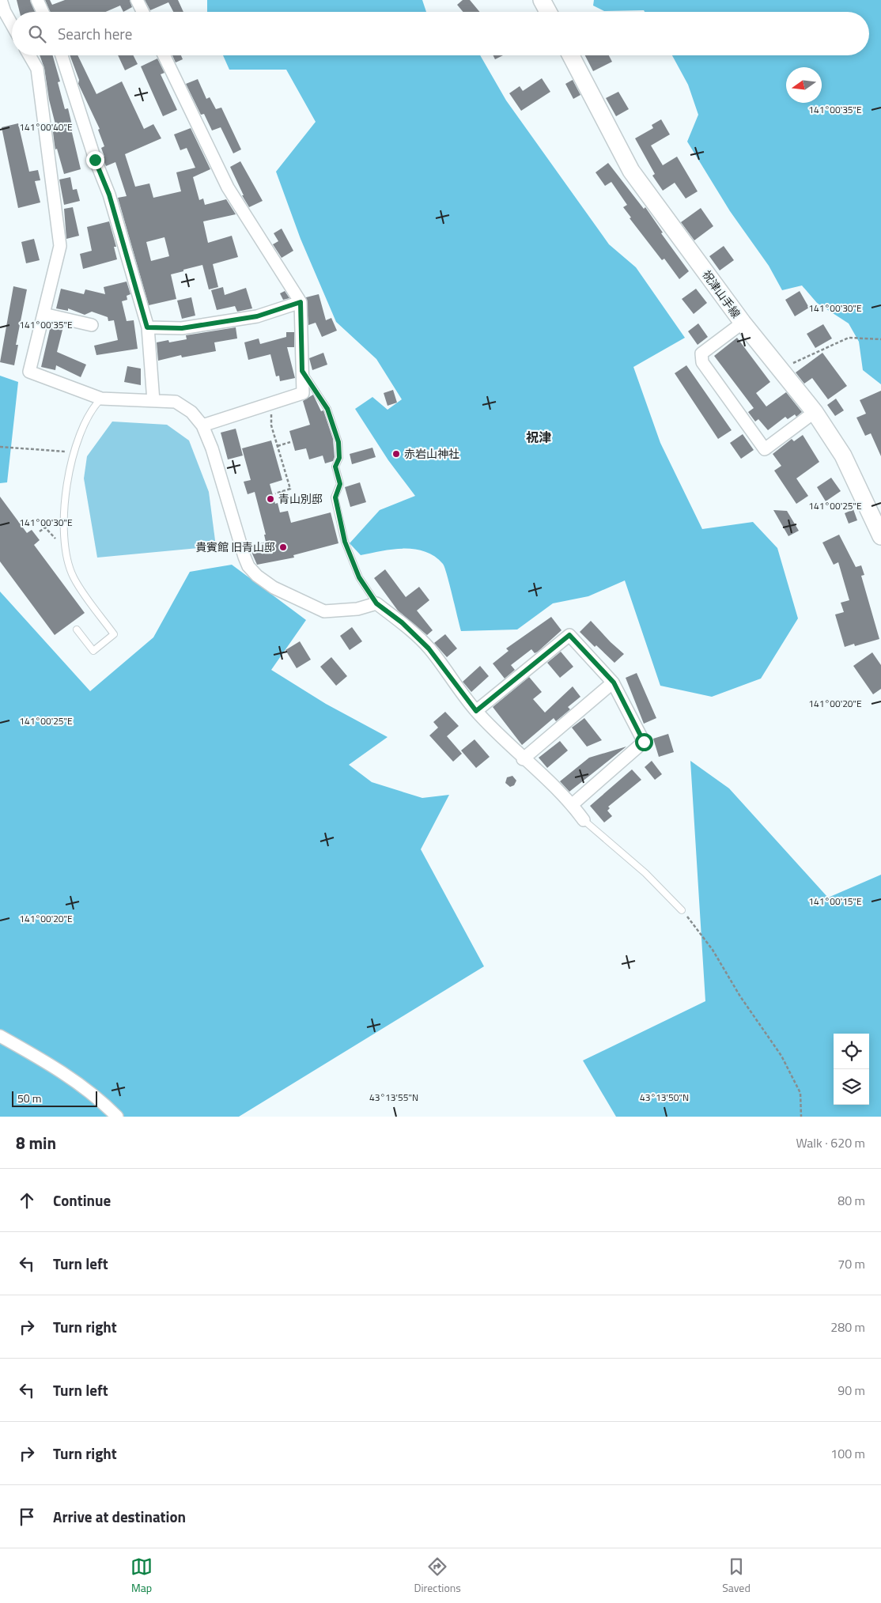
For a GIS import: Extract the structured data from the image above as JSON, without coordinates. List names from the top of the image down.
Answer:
{
  "streets": {
    "street": ["祝津山手線"]
  },
  "districts": ["祝津"],
  "places": ["赤岩山神社", "青山別邸", "貴賓館 旧青山邸"],
  "scale_bar": "50 m",
  "north": "left",
  "page": {
    "search": "Search here",
    "scale": "50 m",
    "heading": ["8 min", "Walk · 620 m"],
    "list": [
      ["Continue", "80 m"],
      ["Turn left", "70 m"],
      ["Turn right", "280 m"],
      ["Turn left", "90 m"],
      ["Turn right", "100 m"],
      "Arrive at destination"
    ],
    "nav": ["Map", "Directions", "Saved"]
  },
  "coordinates": [
    "141°00'35\"E",
    "141°00'40\"E",
    "141°00'30\"E",
    "141°00'25\"E",
    "141°00'20\"E",
    "141°00'15\"E",
    "43°13'55\"N",
    "43°13'50\"N"
  ]
}
